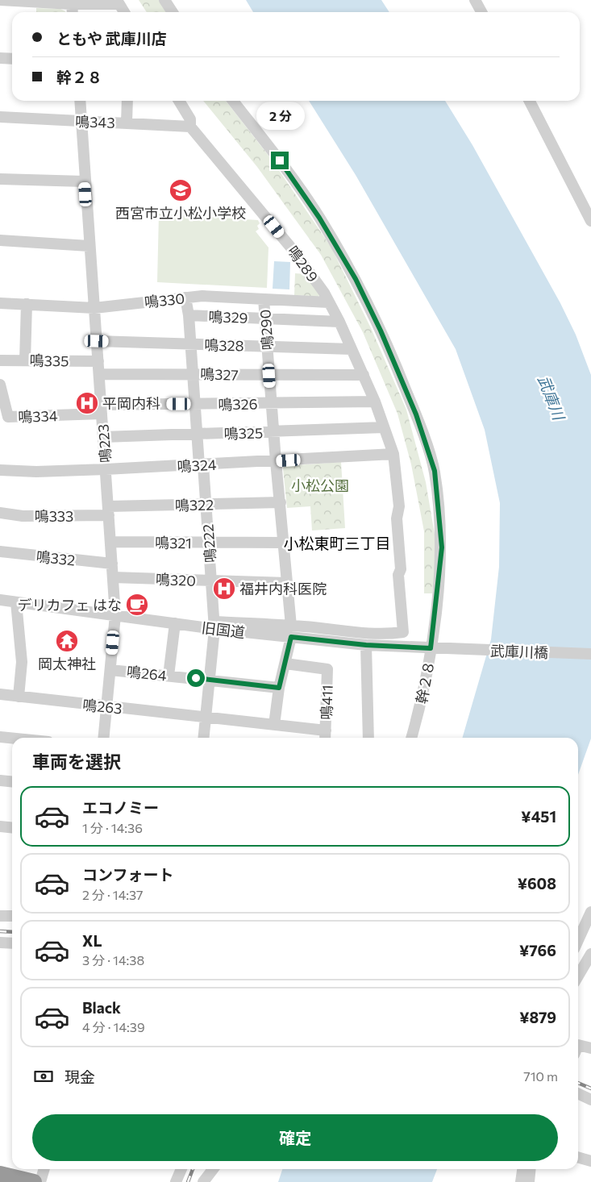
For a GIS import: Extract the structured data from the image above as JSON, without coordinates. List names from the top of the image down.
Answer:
{
  "streets": {
    "street": [
      "鳴343",
      "鳴289",
      "鳴330",
      "鳴329",
      "鳴290",
      "鳴328",
      "鳴335",
      "鳴327",
      "鳴326",
      "鳴334",
      "鳴325",
      "鳴223",
      "鳴324",
      "鳴322",
      "鳴333",
      "鳴321",
      "鳴222",
      "鳴332",
      "鳴320",
      "旧国道",
      "武庫川橋",
      "鳴264",
      "幹２８",
      "鳴411",
      "鳴263"
    ]
  },
  "crossings": [
    ["鳴343", "鳴289"],
    ["鳴343", "鳴223"],
    ["鳴289", "鳴330"],
    ["鳴289", "鳴329"],
    ["鳴289", "鳴290"],
    ["鳴289", "鳴328"],
    ["鳴289", "鳴327"],
    ["鳴289", "鳴326"],
    ["鳴289", "鳴325"],
    ["鳴289", "鳴324"],
    ["鳴289", "旧国道"],
    ["鳴330", "鳴290"],
    ["鳴330", "鳴223"],
    ["鳴330", "鳴222"],
    ["鳴329", "鳴290"],
    ["鳴329", "鳴222"],
    ["鳴290", "鳴328"],
    ["鳴290", "鳴327"],
    ["鳴290", "鳴326"],
    ["鳴290", "鳴325"],
    ["鳴290", "鳴324"],
    ["鳴290", "鳴322"],
    ["鳴290", "鳴321"],
    ["鳴290", "鳴320"],
    ["鳴290", "旧国道"],
    ["鳴290", "鳴264"],
    ["鳴290", "鳴411"],
    ["鳴290", "鳴263"],
    ["鳴328", "鳴223"],
    ["鳴328", "鳴222"],
    ["鳴335", "鳴223"],
    ["鳴327", "鳴223"],
    ["鳴327", "鳴222"],
    ["鳴326", "鳴334"],
    ["鳴326", "鳴223"],
    ["鳴326", "鳴222"],
    ["鳴334", "鳴223"],
    ["鳴325", "鳴223"],
    ["鳴325", "鳴222"],
    ["鳴223", "鳴324"],
    ["鳴223", "鳴322"],
    ["鳴223", "鳴333"],
    ["鳴223", "鳴321"],
    ["鳴223", "鳴332"],
    ["鳴223", "鳴320"],
    ["鳴223", "旧国道"],
    ["鳴223", "鳴264"],
    ["鳴223", "鳴263"],
    ["鳴324", "鳴222"],
    ["鳴322", "鳴333"],
    ["鳴322", "鳴222"],
    ["鳴321", "鳴222"],
    ["鳴222", "鳴320"],
    ["鳴222", "旧国道"],
    ["鳴222", "鳴264"],
    ["鳴222", "鳴263"],
    ["旧国道", "武庫川橋"],
    ["旧国道", "幹２８"],
    ["鳴411", "鳴263"]
  ],
  "districts": ["小松東町三丁目"],
  "water": ["武庫川"],
  "parks": ["小松公園"],
  "places": {
    "school or university": ["西宮市立小松小学校"],
    "hospital": ["平岡内科", "福井内科医院"],
    "cafe": ["デリカフェ はな"],
    "temple": ["岡太神社"]
  },
  "page": {
    "banner": ["ともや 武庫川店", "幹２８"],
    "bubble": "2 分",
    "heading": "車両を選択",
    "list": [
      {
        "name": "エコノミー",
        "note": "1 分 · 14:36",
        "value": "¥451"
      },
      {
        "name": "コンフォート",
        "note": "2 分 · 14:37",
        "value": "¥608"
      },
      {
        "name": "XL",
        "note": "3 分 · 14:38",
        "value": "¥766"
      },
      {
        "name": "Black",
        "note": "4 分 · 14:39",
        "value": "¥879"
      }
    ],
    "pay": ["現金", "710 m"],
    "buttons": "確定"
  }
}
